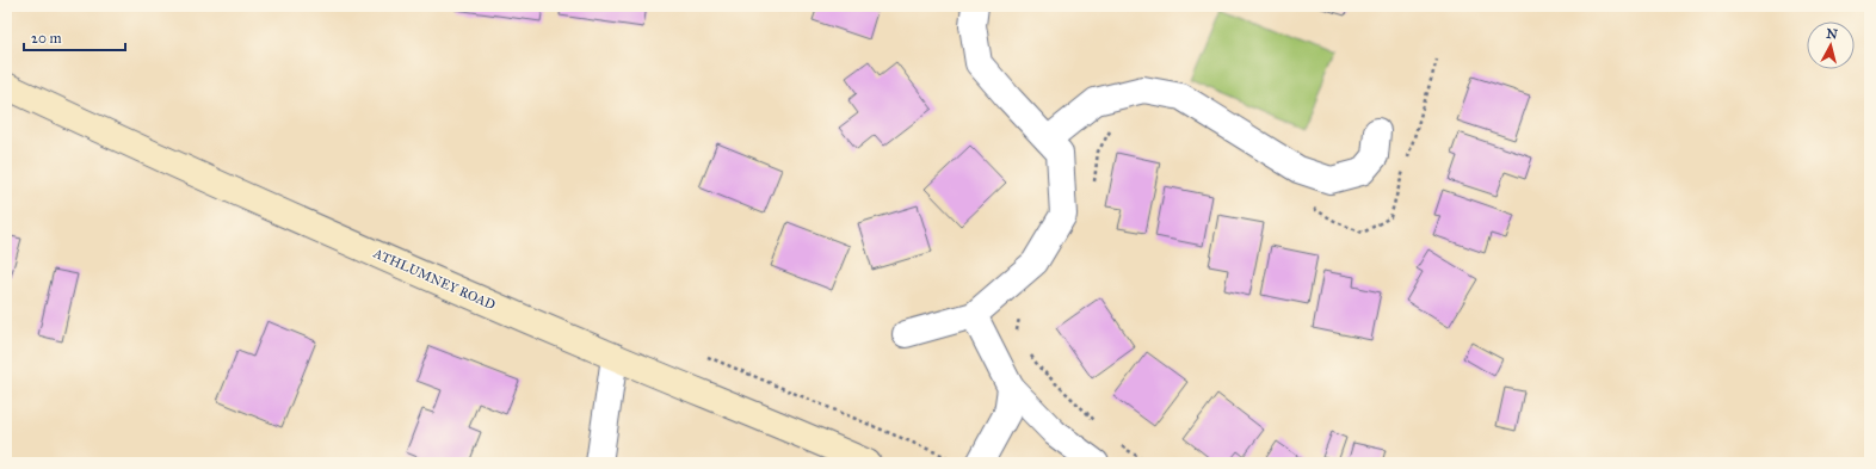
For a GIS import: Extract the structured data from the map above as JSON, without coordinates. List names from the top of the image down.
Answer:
{
  "streets": {
    "main road": ["ATHLUMNEY ROAD"]
  },
  "scale_bar": "20 m",
  "north": "top"
}
